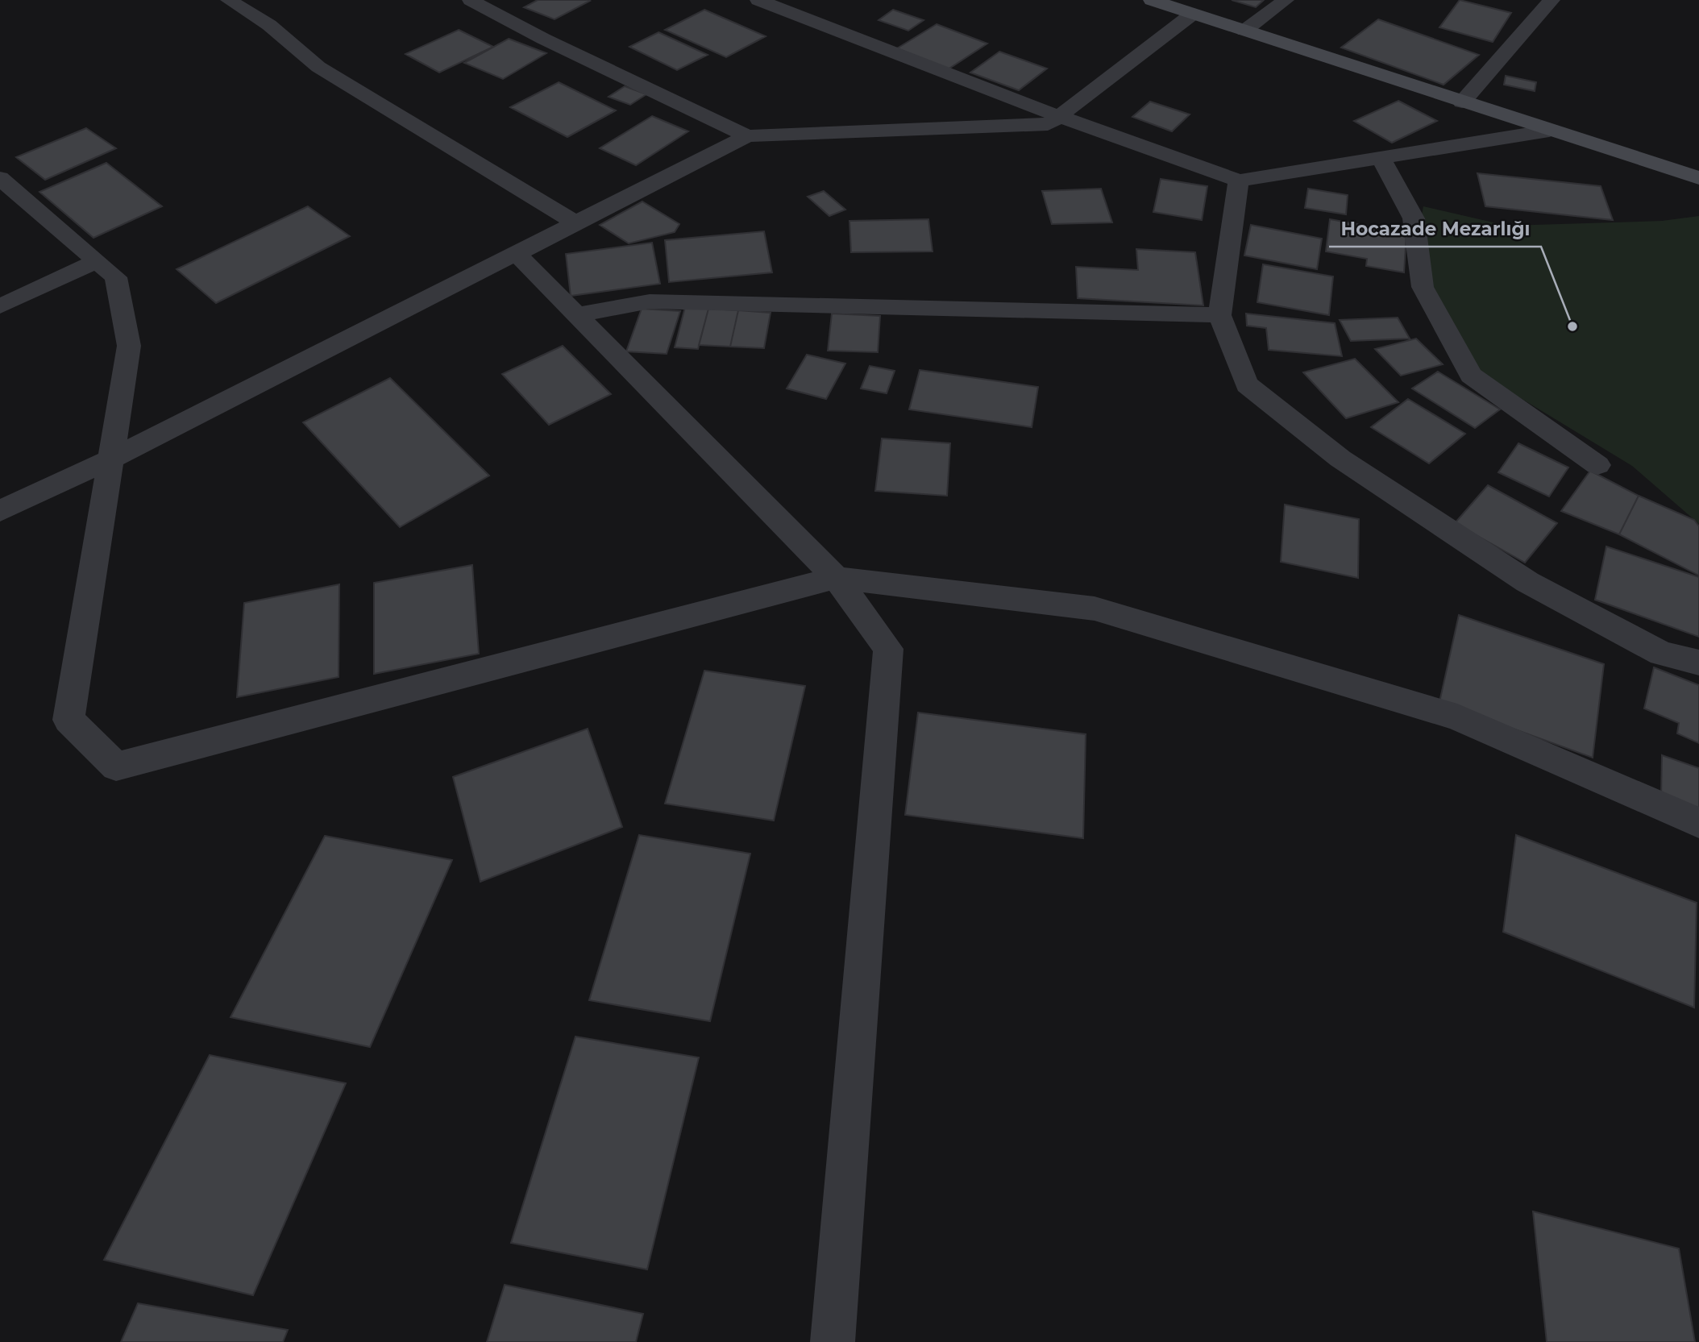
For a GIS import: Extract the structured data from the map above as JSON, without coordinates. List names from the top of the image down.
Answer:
{
  "places": ["Hocazade Mezarlığı"]
}
